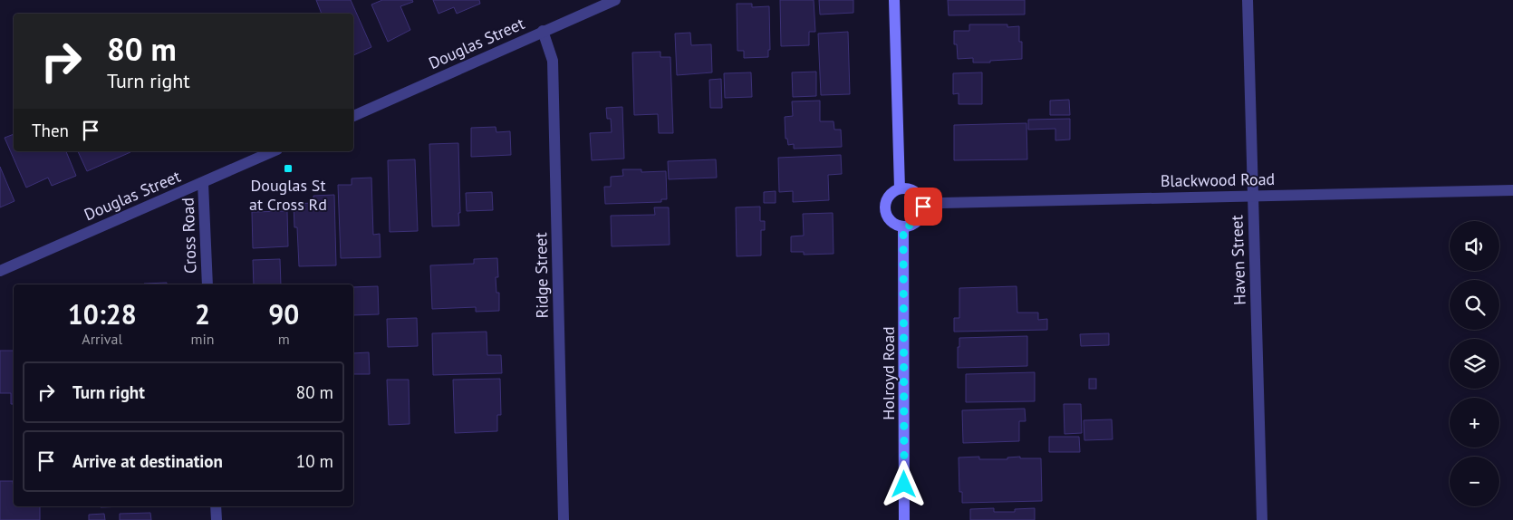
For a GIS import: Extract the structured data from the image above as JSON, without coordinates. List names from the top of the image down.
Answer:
{
  "streets": {
    "street": [
      "Douglas Street",
      "Blackwood Road",
      "Cross Road",
      "Haven Street",
      "Ridge Street",
      "Holroyd Road"
    ]
  },
  "crossings": [
    ["Douglas Street", "Cross Road"],
    ["Douglas Street", "Ridge Street"],
    ["Blackwood Road", "Haven Street"],
    ["Blackwood Road", "Holroyd Road"]
  ],
  "places": {
    "transit": ["Douglas St at Cross Rd"]
  },
  "page": {
    "turn": ["80 m", "Turn right"],
    "then": "Then",
    "map_buttons": ["+", "−"],
    "eta": [
      "10:28",
      "Arrival",
      "2",
      "min",
      "90",
      "m"
    ],
    "list": [
      {
        "name": "Turn right",
        "value": "80 m"
      },
      {
        "name": "Arrive at destination",
        "value": "10 m"
      }
    ]
  }
}
